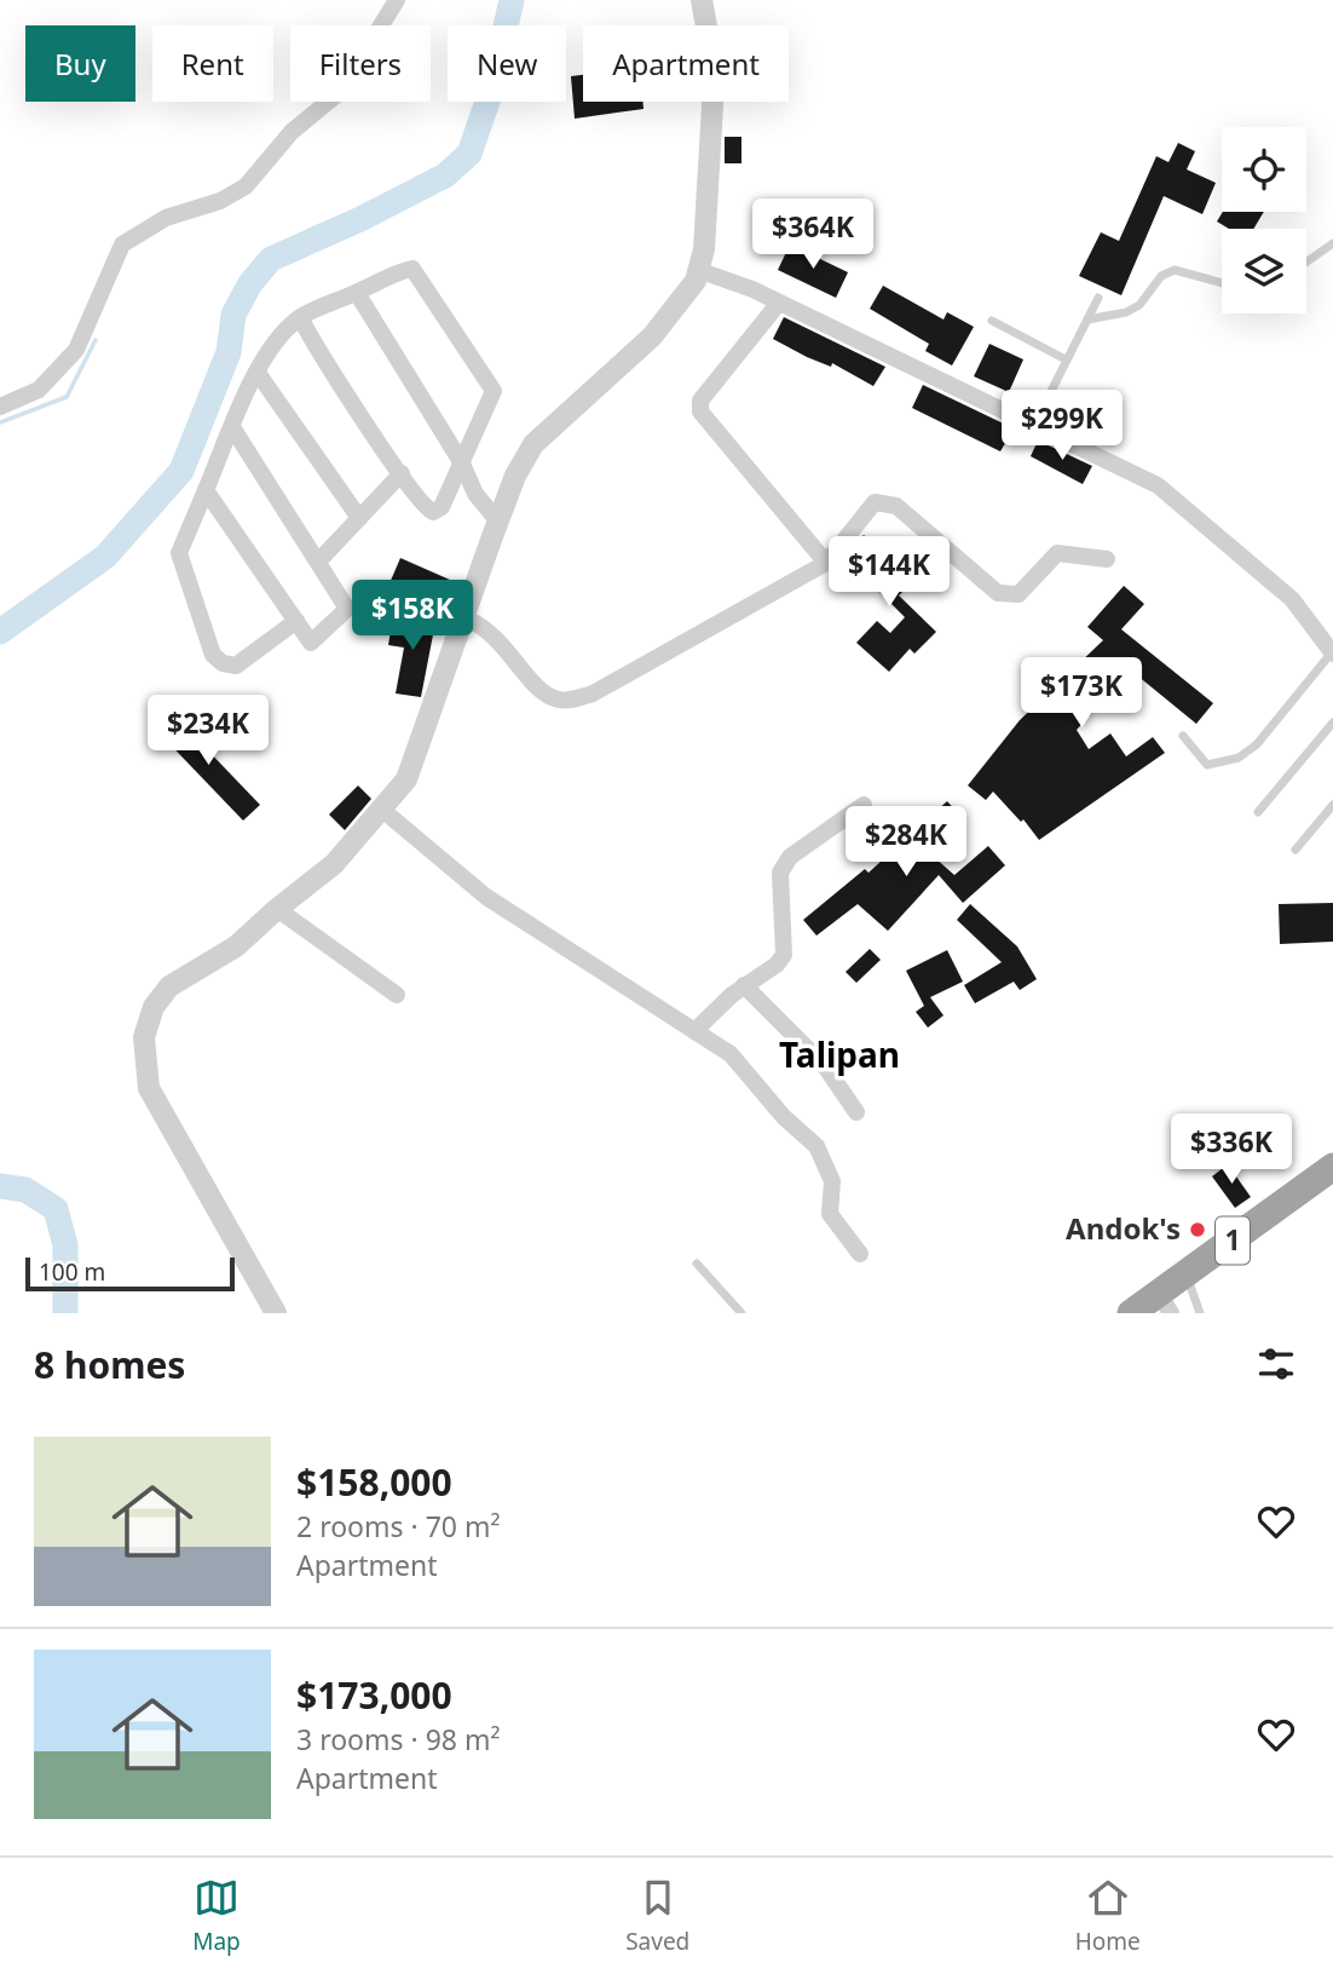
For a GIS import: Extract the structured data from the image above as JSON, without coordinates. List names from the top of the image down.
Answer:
{
  "streets": {
    "highway": ["1"]
  },
  "districts": ["Talipan"],
  "places": ["Andok's"],
  "scale_bar": "100 m",
  "page": {
    "chip": [
      "Buy",
      "Rent",
      "Filters",
      "New",
      "Apartment"
    ],
    "price": [
      "$364K",
      "$299K",
      "$144K",
      "$158K",
      "$173K",
      "$234K",
      "$284K",
      "$336K"
    ],
    "scale": "100 m",
    "heading": "8 homes",
    "list": [
      {
        "name": "$158,000",
        "note": "2 rooms · 70 m² · Apartment"
      },
      {
        "name": "$173,000",
        "note": "3 rooms · 98 m² · Apartment"
      }
    ],
    "tabs": ["Map", "Saved", "Home"]
  }
}
